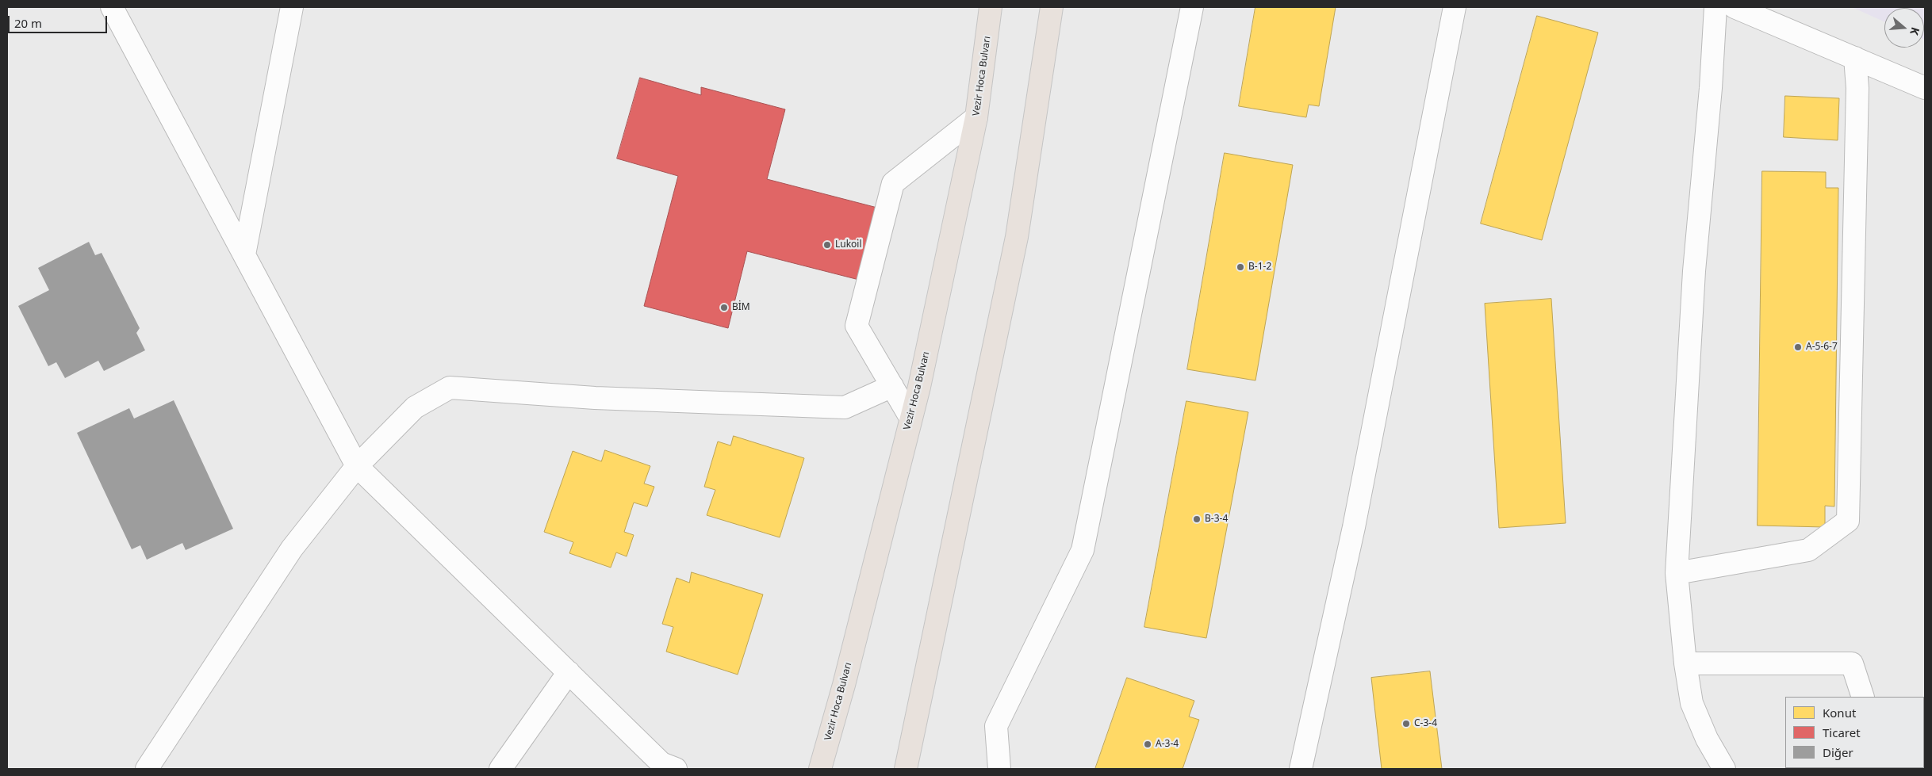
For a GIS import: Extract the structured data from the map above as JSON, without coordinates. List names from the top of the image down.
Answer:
{
  "streets": {
    "main road": ["Vezir Hoca Bulvarı"]
  },
  "places": [
    "Lukoil",
    "B-1-2",
    "BİM",
    "A-5-6-7",
    "B-3-4",
    "C-3-4",
    "A-3-4"
  ],
  "legend": ["Konut", "Ticaret", "Diğer"],
  "scale_bar": "20 m",
  "north": "right"
}
